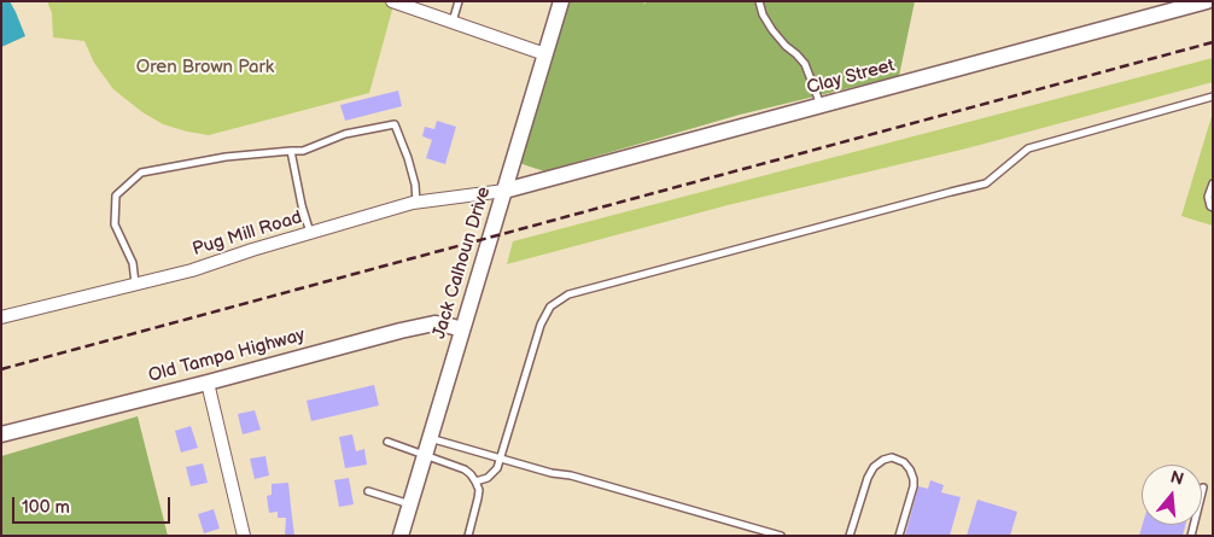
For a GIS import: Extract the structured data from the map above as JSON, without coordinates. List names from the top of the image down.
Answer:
{
  "streets": {
    "street": [
      "Clay Street",
      "Pug Mill Road",
      "Jack Calhoun Drive",
      "Old Tampa Highway"
    ]
  },
  "crossings": [
    ["Clay Street", "Pug Mill Road"],
    ["Clay Street", "Jack Calhoun Drive"],
    ["Pug Mill Road", "Jack Calhoun Drive"],
    ["Jack Calhoun Drive", "Old Tampa Highway"]
  ],
  "parks": ["Oren Brown Park"],
  "scale_bar": "100 m",
  "north": "top"
}
